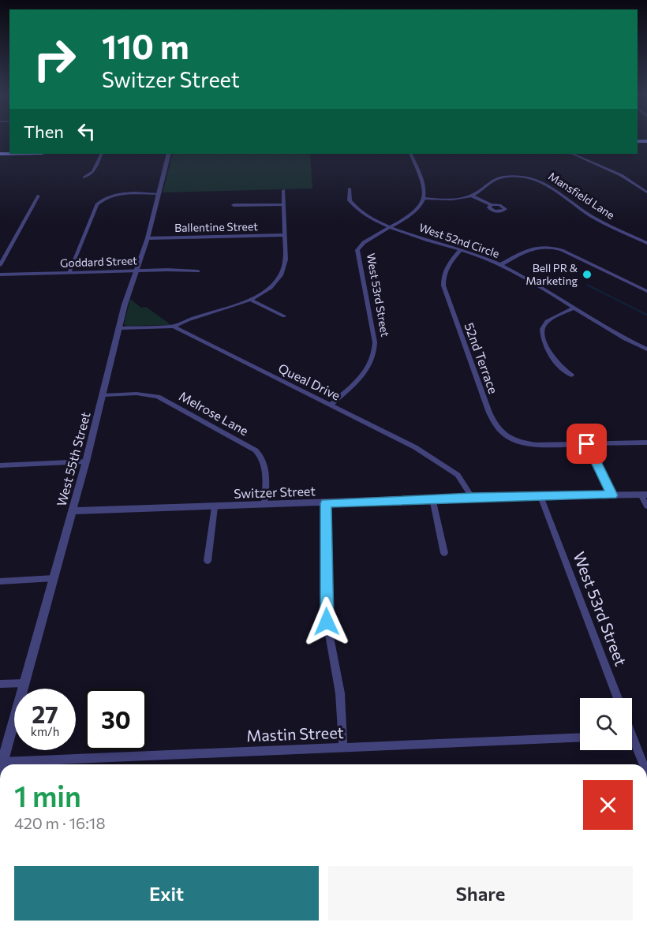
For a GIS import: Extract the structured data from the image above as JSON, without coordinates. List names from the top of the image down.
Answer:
{
  "streets": {
    "street": [
      "Mansfield Lane",
      "Ballentine Street",
      "West 52nd Circle",
      "Goddard Street",
      "West 53rd Street",
      "52nd Terrace",
      "Queal Drive",
      "Melrose Lane",
      "West 55th Street",
      "Switzer Street",
      "Mastin Street"
    ]
  },
  "crossings": [
    ["Mansfield Lane", "West 53rd Street"],
    ["Ballentine Street", "West 55th Street"],
    ["West 52nd Circle", "West 53rd Street"],
    ["West 52nd Circle", "52nd Terrace"],
    ["Goddard Street", "West 55th Street"],
    ["West 53rd Street", "Queal Drive"],
    ["West 53rd Street", "Switzer Street"],
    ["Queal Drive", "West 55th Street"],
    ["Queal Drive", "Switzer Street"],
    ["Melrose Lane", "West 55th Street"],
    ["Melrose Lane", "Switzer Street"],
    ["West 55th Street", "Switzer Street"]
  ],
  "places": ["Bell PR & Marketing"],
  "page": {
    "turn": ["110 m", "Switzer Street"],
    "then": "Then",
    "speed": "27 km/h",
    "limit": "30",
    "heading": ["1 min", "420 m · 16:18"],
    "buttons": ["Exit", "Share"]
  }
}
